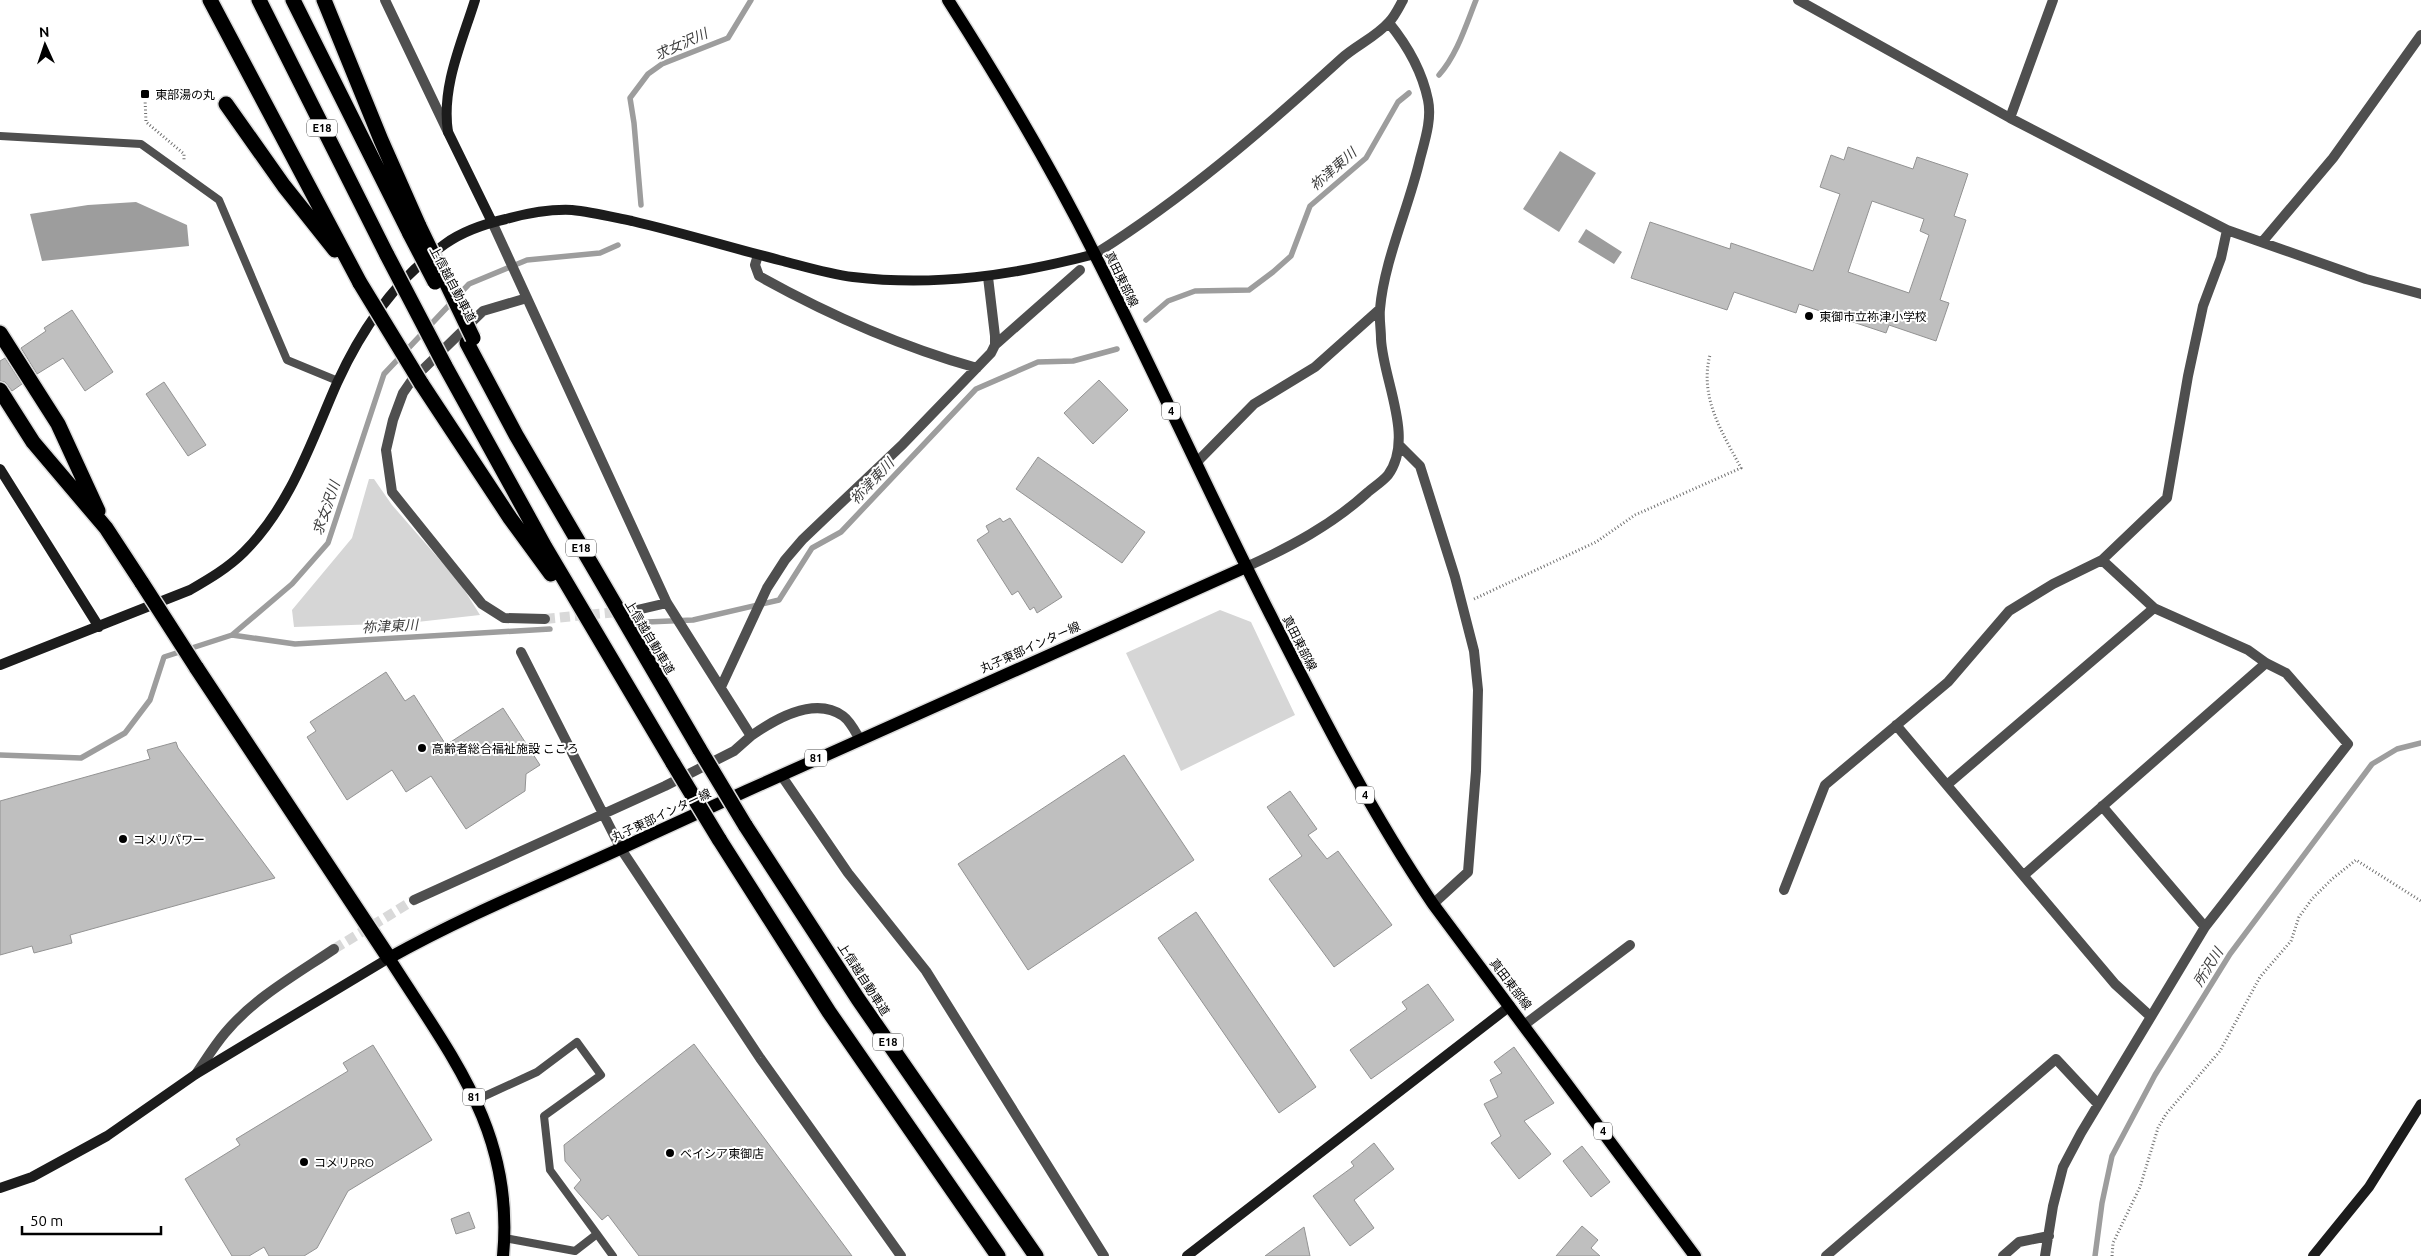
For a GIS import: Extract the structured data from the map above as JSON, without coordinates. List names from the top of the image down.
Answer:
{
  "streets": {
    "highway": ["E18", "上信越自動車道"],
    "main road": [
      "真田東部線",
      "4",
      "丸子東部インター線",
      "81"
    ]
  },
  "crossings": [
    ["真田東部線", "丸子東部インター線"],
    ["丸子東部インター線", "81"]
  ],
  "water": ["求女沢川", "祢津東川", "所沢川"],
  "places": {
    "transit": ["東部湯の丸"],
    "other": [
      "東御市立祢津小学校",
      "高齢者総合福祉施設 こころ",
      "コメリパワー",
      "ベイシア東御店",
      "コメリPRO"
    ]
  },
  "scale_bar": "50 m",
  "north": "top"
}
